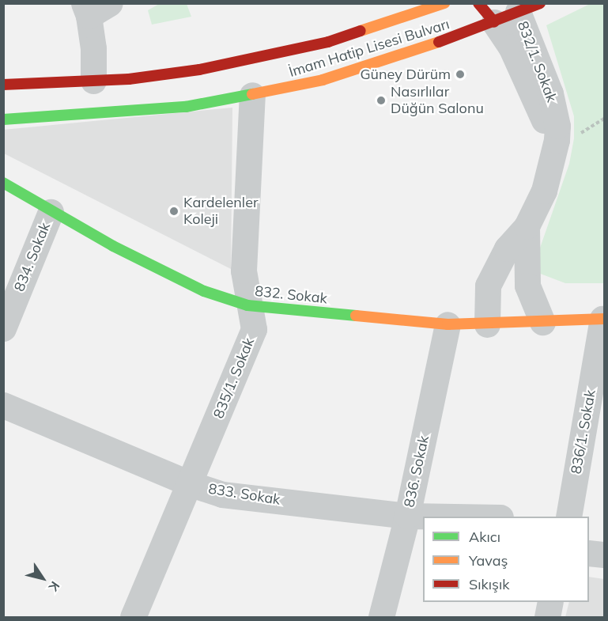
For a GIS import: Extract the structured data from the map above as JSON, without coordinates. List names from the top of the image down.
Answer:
{
  "streets": {
    "main road": ["İmam Hatip Lisesi Bulvarı", "832. Sokak"],
    "street": [
      "832/1. Sokak",
      "834. Sokak",
      "835/1. Sokak",
      "836/1. Sokak",
      "836. Sokak",
      "833. Sokak"
    ]
  },
  "crossings": [
    ["İmam Hatip Lisesi Bulvarı", "832/1. Sokak"],
    ["İmam Hatip Lisesi Bulvarı", "835/1. Sokak"],
    ["832/1. Sokak", "832. Sokak"],
    ["834. Sokak", "832. Sokak"],
    ["832. Sokak", "835/1. Sokak"],
    ["832. Sokak", "836/1. Sokak"],
    ["832. Sokak", "836. Sokak"],
    ["835/1. Sokak", "833. Sokak"],
    ["836. Sokak", "833. Sokak"]
  ],
  "places": ["Güney Dürüm", "Nasırlılar Düğün Salonu", "Kardelenler Koleji"],
  "legend": ["Akıcı", "Yavaş", "Sıkışık"],
  "north": "bottom right"
}
